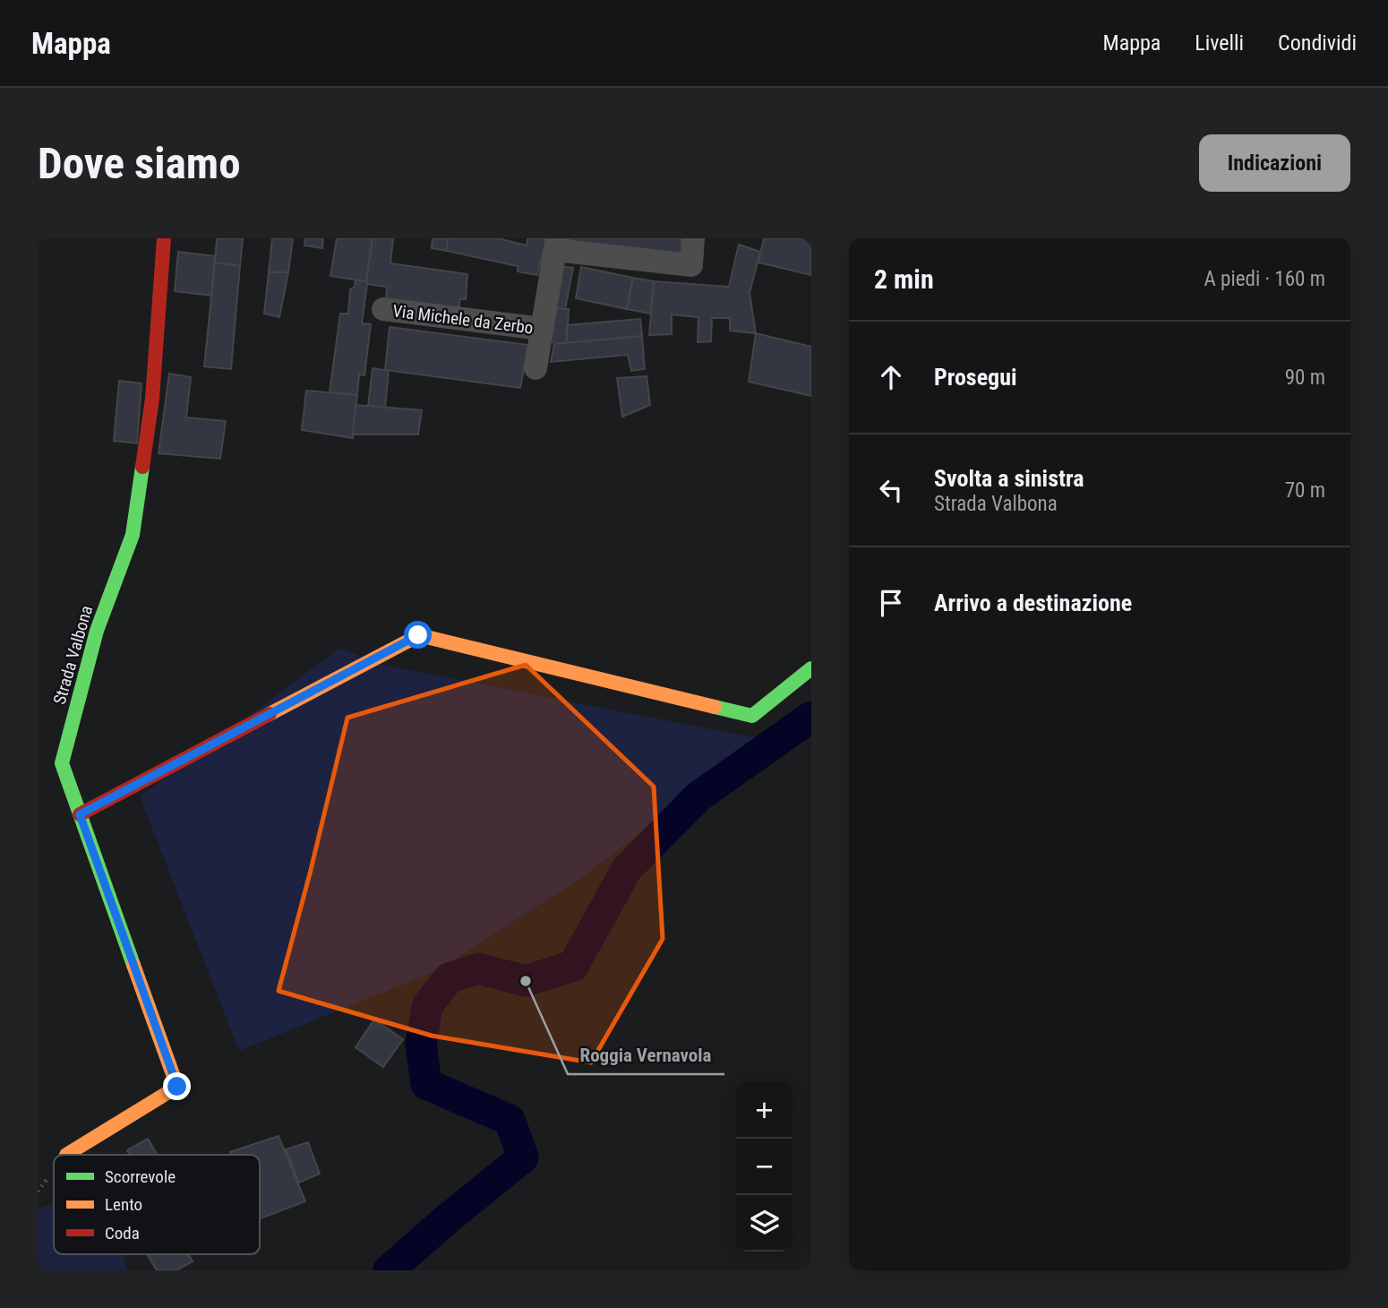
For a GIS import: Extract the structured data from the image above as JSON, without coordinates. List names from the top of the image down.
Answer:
{
  "streets": {
    "street": ["Via Michele da Zerbo", "Strada Valbona"]
  },
  "places": ["Roggia Vernavola"],
  "legend": ["Scorrevole", "Lento", "Coda"],
  "page": {
    "header": "Mappa",
    "nav": ["Mappa", "Livelli", "Condividi"],
    "buttons": "Indicazioni",
    "title": "Dove siamo",
    "heading": ["2 min", "A piedi · 160 m"],
    "list": [
      ["Prosegui", "90 m"],
      ["Svolta a sinistra", "Strada Valbona", "70 m"],
      "Arrivo a destinazione"
    ],
    "map_buttons": ["+", "−"]
  }
}
